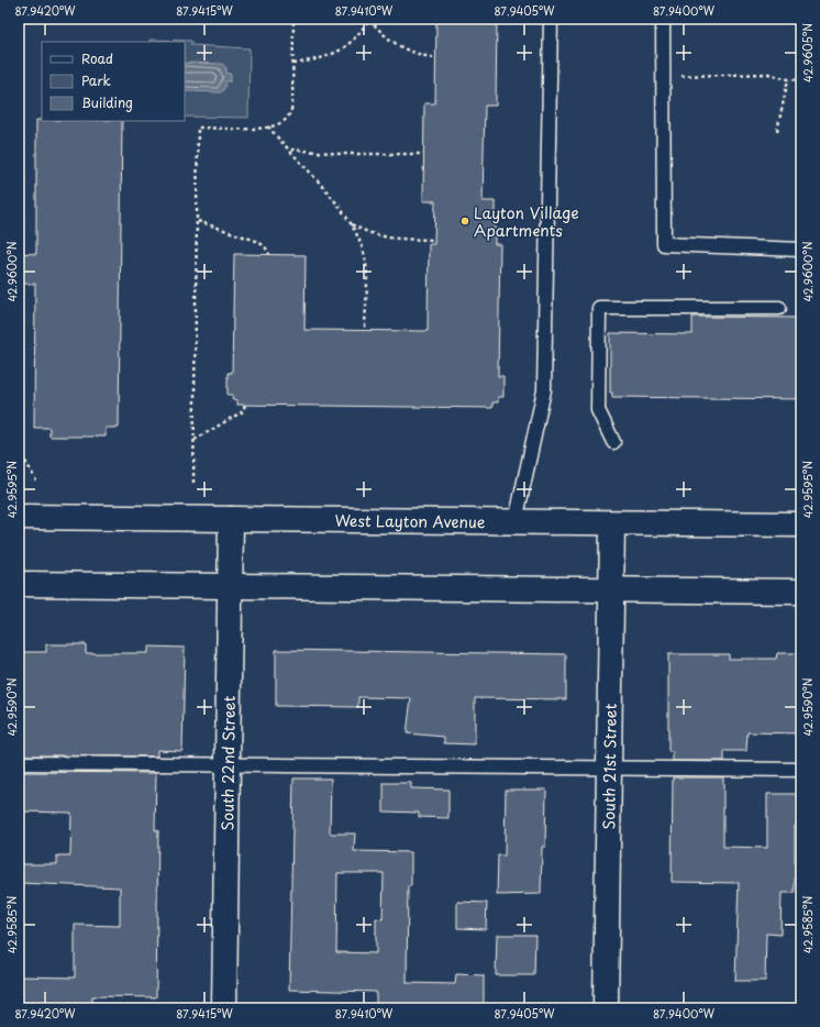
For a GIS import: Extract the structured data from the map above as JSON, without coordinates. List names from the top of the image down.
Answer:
{
  "streets": {
    "main road": ["West Layton Avenue", "South 22nd Street", "South 21st Street"]
  },
  "crossings": [
    ["West Layton Avenue", "South 22nd Street"],
    ["West Layton Avenue", "South 21st Street"]
  ],
  "places": ["Layton Village Apartments"],
  "legend": ["Road", "Park", "Building"],
  "coordinates": [
    "87.9420°W",
    "87.9415°W",
    "87.9410°W",
    "87.9405°W",
    "87.9400°W",
    "42.9605°N",
    "42.9600°N",
    "42.9595°N",
    "42.9590°N",
    "42.9585°N"
  ]
}
